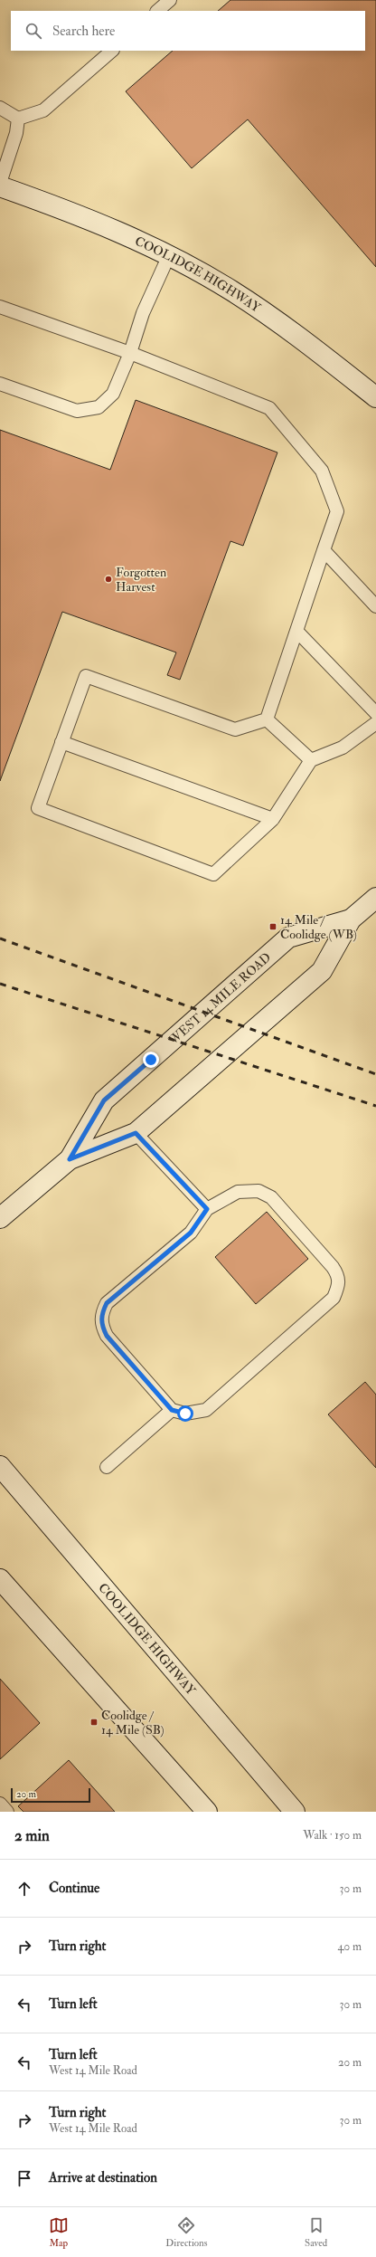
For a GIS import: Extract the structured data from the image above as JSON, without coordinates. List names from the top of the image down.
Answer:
{
  "streets": {
    "main road": ["COOLIDGE HIGHWAY", "WEST 14 MILE ROAD"]
  },
  "places": {
    "other": ["Forgotten Harvest"],
    "transit": ["14 Mile / Coolidge (WB)", "Coolidge / 14 Mile (SB)"]
  },
  "scale_bar": "20 m",
  "page": {
    "search": "Search here",
    "scale": "20 m",
    "heading": ["2 min", "Walk · 150 m"],
    "list": [
      ["Continue", "30 m"],
      ["Turn right", "40 m"],
      ["Turn left", "30 m"],
      ["Turn left", "West 14 Mile Road", "20 m"],
      ["Turn right", "West 14 Mile Road", "30 m"],
      "Arrive at destination"
    ],
    "nav": ["Map", "Directions", "Saved"]
  }
}
